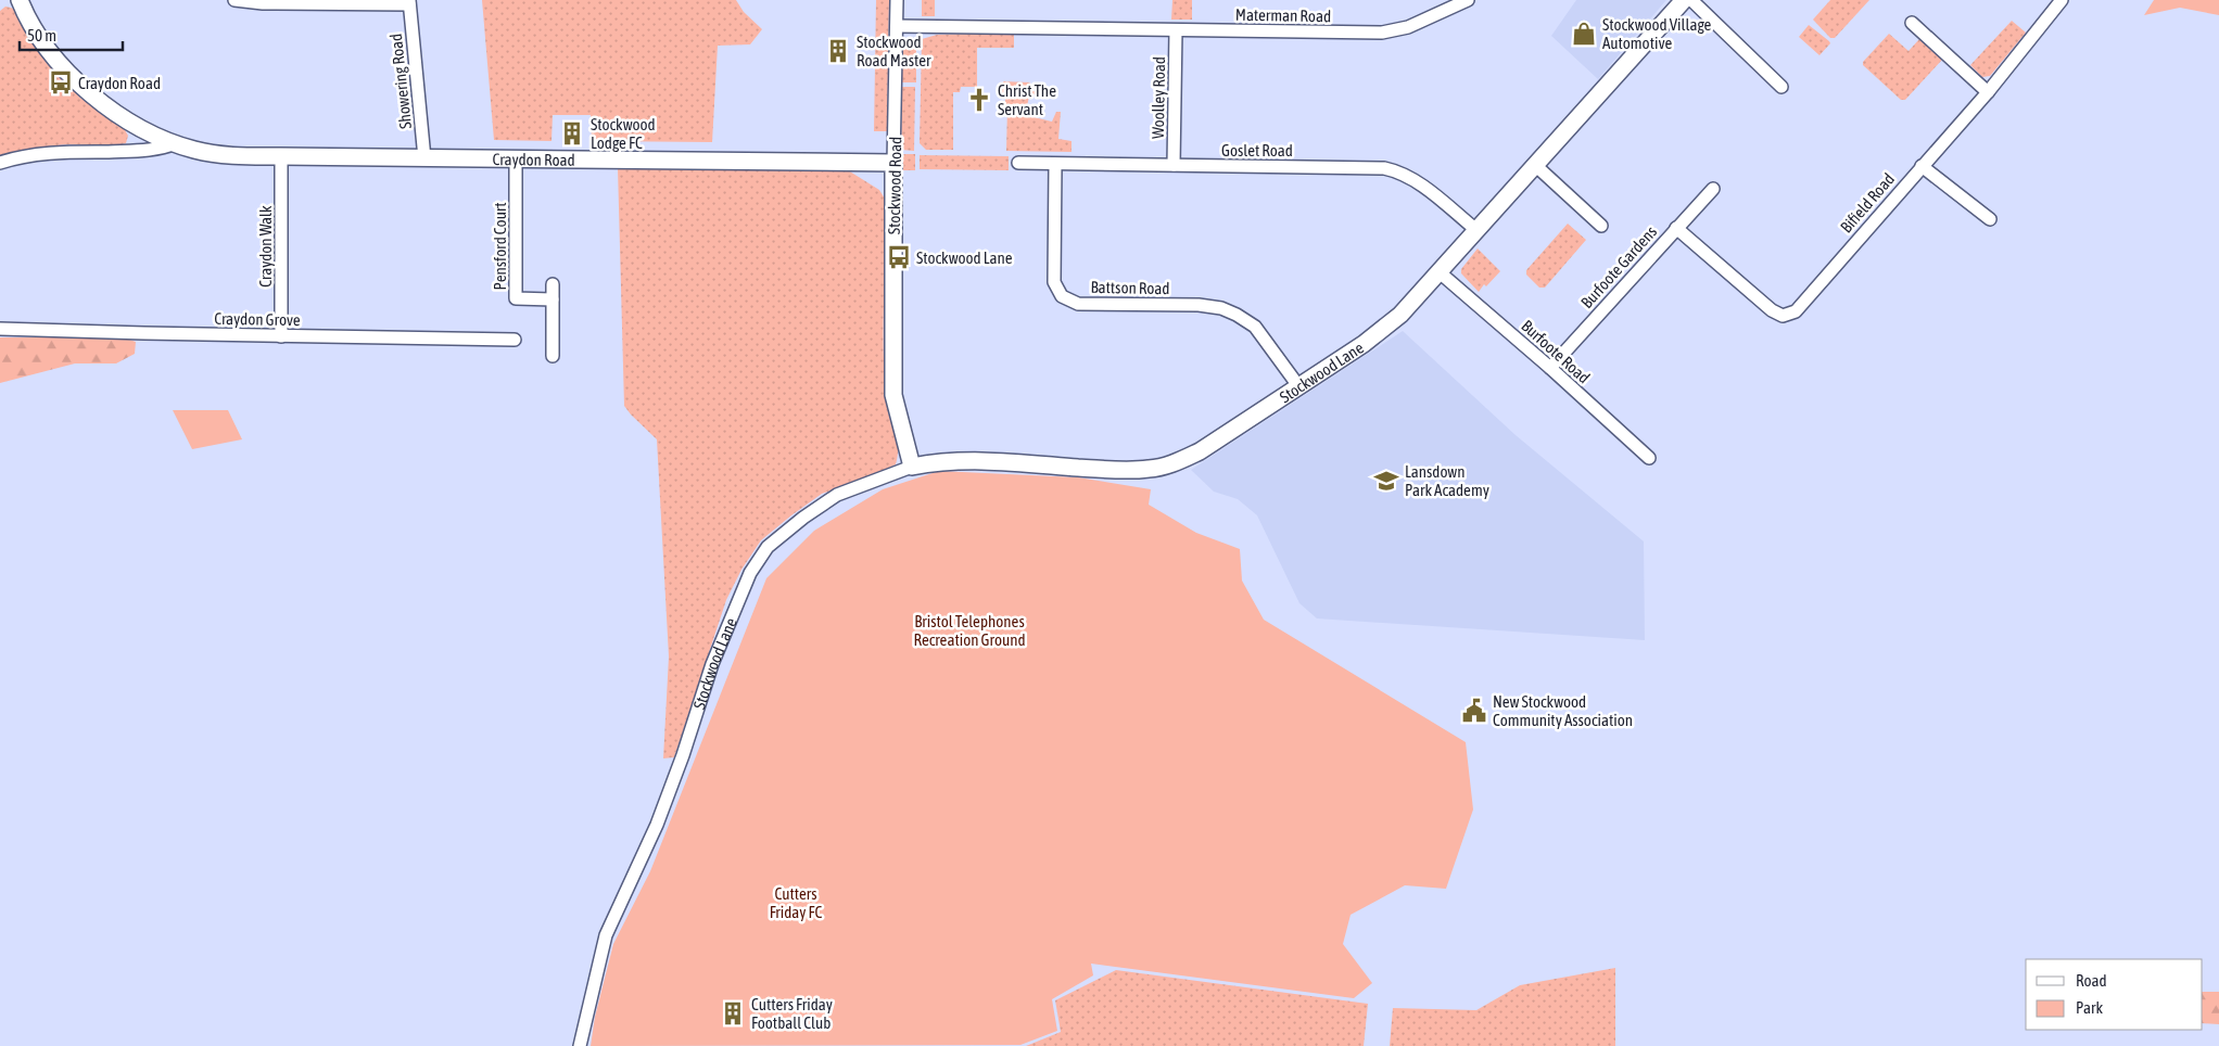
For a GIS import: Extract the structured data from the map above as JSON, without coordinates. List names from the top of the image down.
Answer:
{
  "streets": {
    "street": [
      "Materman Road",
      "Showering Road",
      "Woolley Road",
      "Goslet Road",
      "Craydon Road",
      "Stockwood Road",
      "Bifield Road",
      "Craydon Walk",
      "Pensford Court",
      "Burfoote Gardens",
      "Battson Road",
      "Craydon Grove",
      "Burfoote Road",
      "Stockwood Lane"
    ]
  },
  "crossings": [
    ["Materman Road", "Woolley Road"],
    ["Materman Road", "Stockwood Road"],
    ["Showering Road", "Craydon Road"],
    ["Woolley Road", "Goslet Road"],
    ["Goslet Road", "Battson Road"],
    ["Goslet Road", "Stockwood Lane"],
    ["Craydon Road", "Stockwood Road"],
    ["Craydon Road", "Craydon Walk"],
    ["Craydon Road", "Pensford Court"],
    ["Stockwood Road", "Stockwood Lane"],
    ["Bifield Road", "Burfoote Gardens"],
    ["Craydon Walk", "Craydon Grove"],
    ["Burfoote Gardens", "Burfoote Road"],
    ["Battson Road", "Stockwood Lane"],
    ["Burfoote Road", "Stockwood Lane"]
  ],
  "parks": ["Bristol Telephones Recreation Ground", "Cutters Friday FC"],
  "places": {
    "shop": ["Stockwood Village Automotive"],
    "building": ["Stockwood Road Master", "Stockwood Lodge FC", "Cutters Friday Football Club"],
    "bus stop": ["Craydon Road", "Stockwood Lane"],
    "church": ["Christ The Servant"],
    "school or university": ["Lansdown Park Academy"],
    "public building": ["New Stockwood Community Association"]
  },
  "legend": ["Road", "Park"],
  "scale_bar": "50 m"
}
